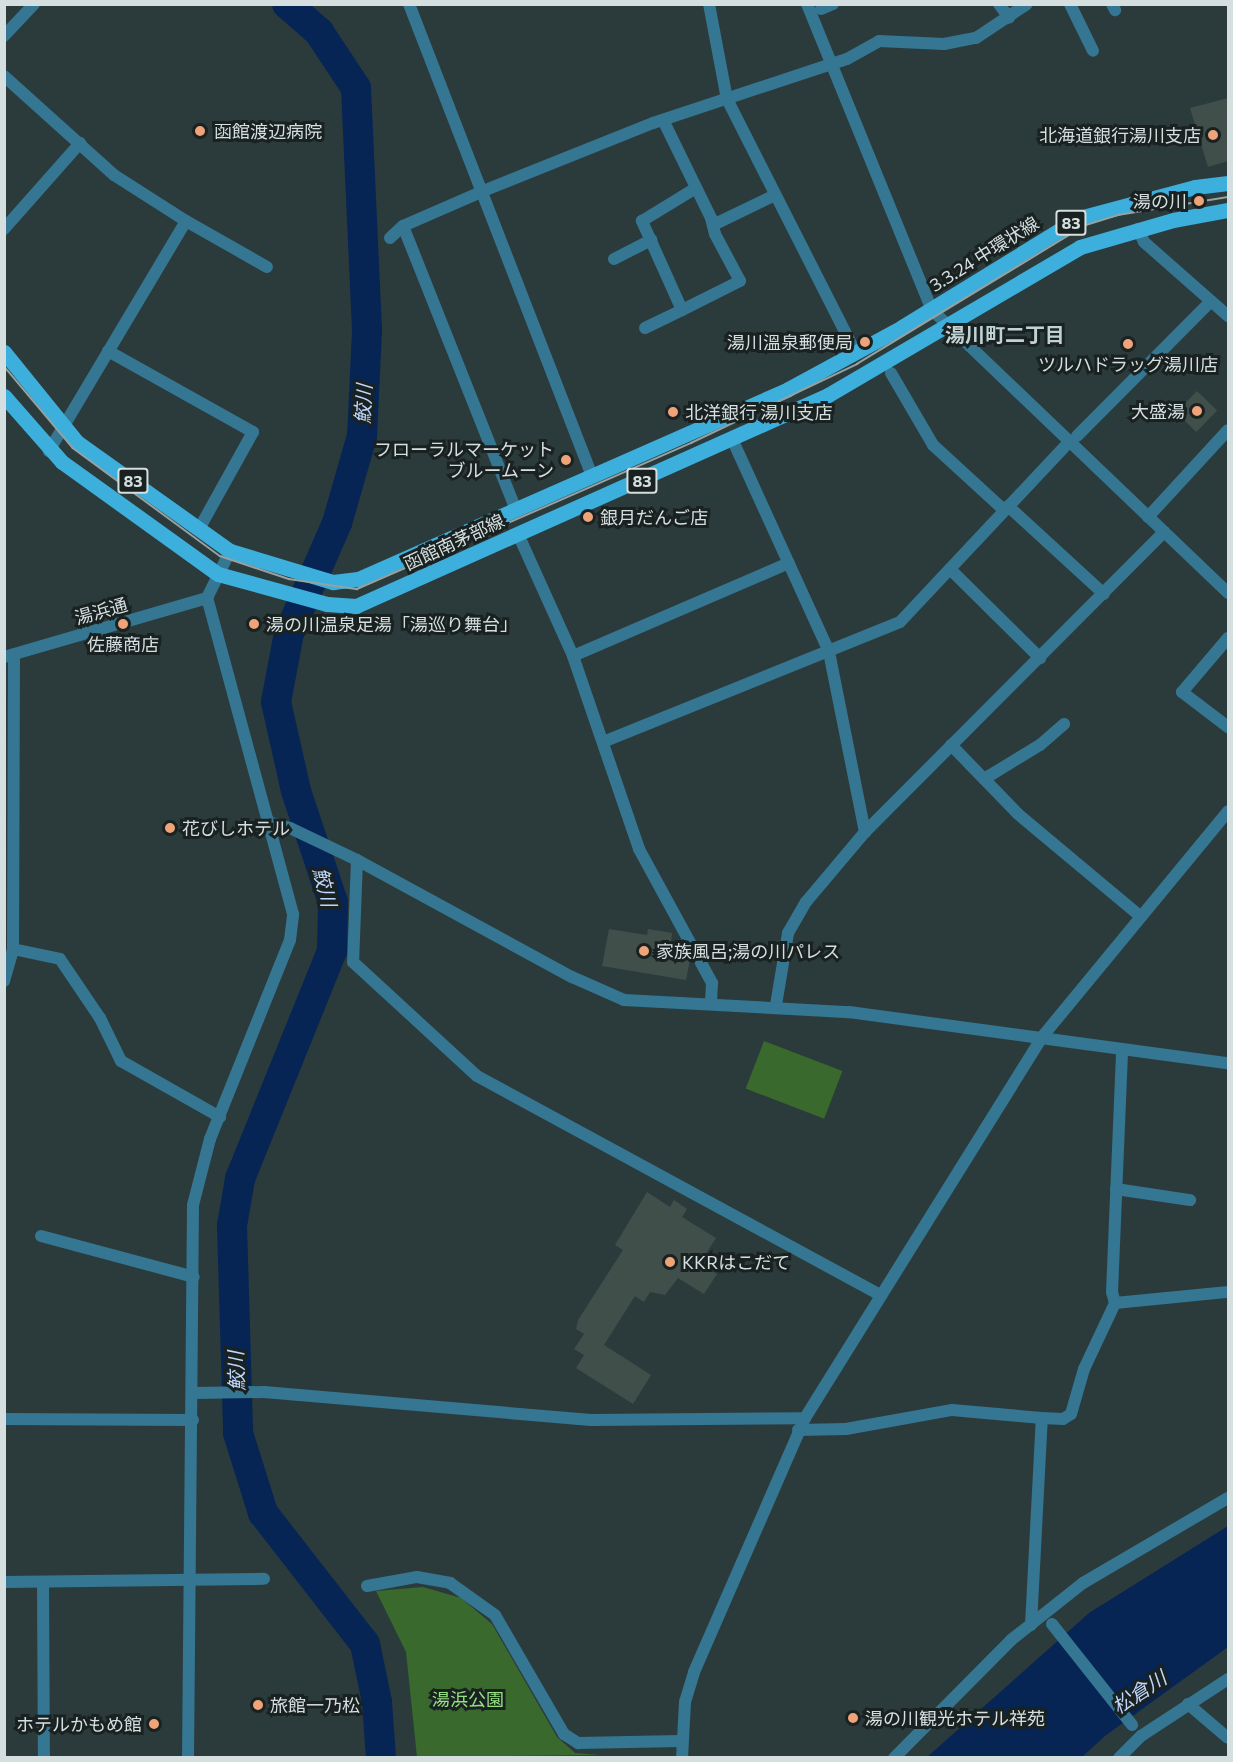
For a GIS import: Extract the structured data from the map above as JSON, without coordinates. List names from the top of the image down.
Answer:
{
  "streets": {
    "main road": ["83", "3.3.24 中環状線", "函館南茅部線"],
    "street": ["湯浜通"]
  },
  "crossings": [
    ["83", "函館南茅部線"],
    ["3.3.24 中環状線", "函館南茅部線"]
  ],
  "districts": ["湯川町二丁目"],
  "water": ["鮫川", "松倉川"],
  "parks": ["湯浜公園"],
  "places": [
    "函館渡辺病院",
    "北海道銀行湯川支店",
    "湯の川",
    "湯川溫泉郵便局",
    "ツルハドラッグ湯川店",
    "大盛湯",
    "北洋銀行 湯川支店",
    "フローラルマーケット ブルームーン",
    "銀月だんご店",
    "佐藤商店",
    "湯の川温泉足湯「湯巡り舞台」",
    "花びしホテル",
    "家族風呂;湯の川パレス",
    "KKRはこだて",
    "旅館一乃松",
    "湯の川観光ホテル祥苑",
    "ホテルかもめ館"
  ]
}
